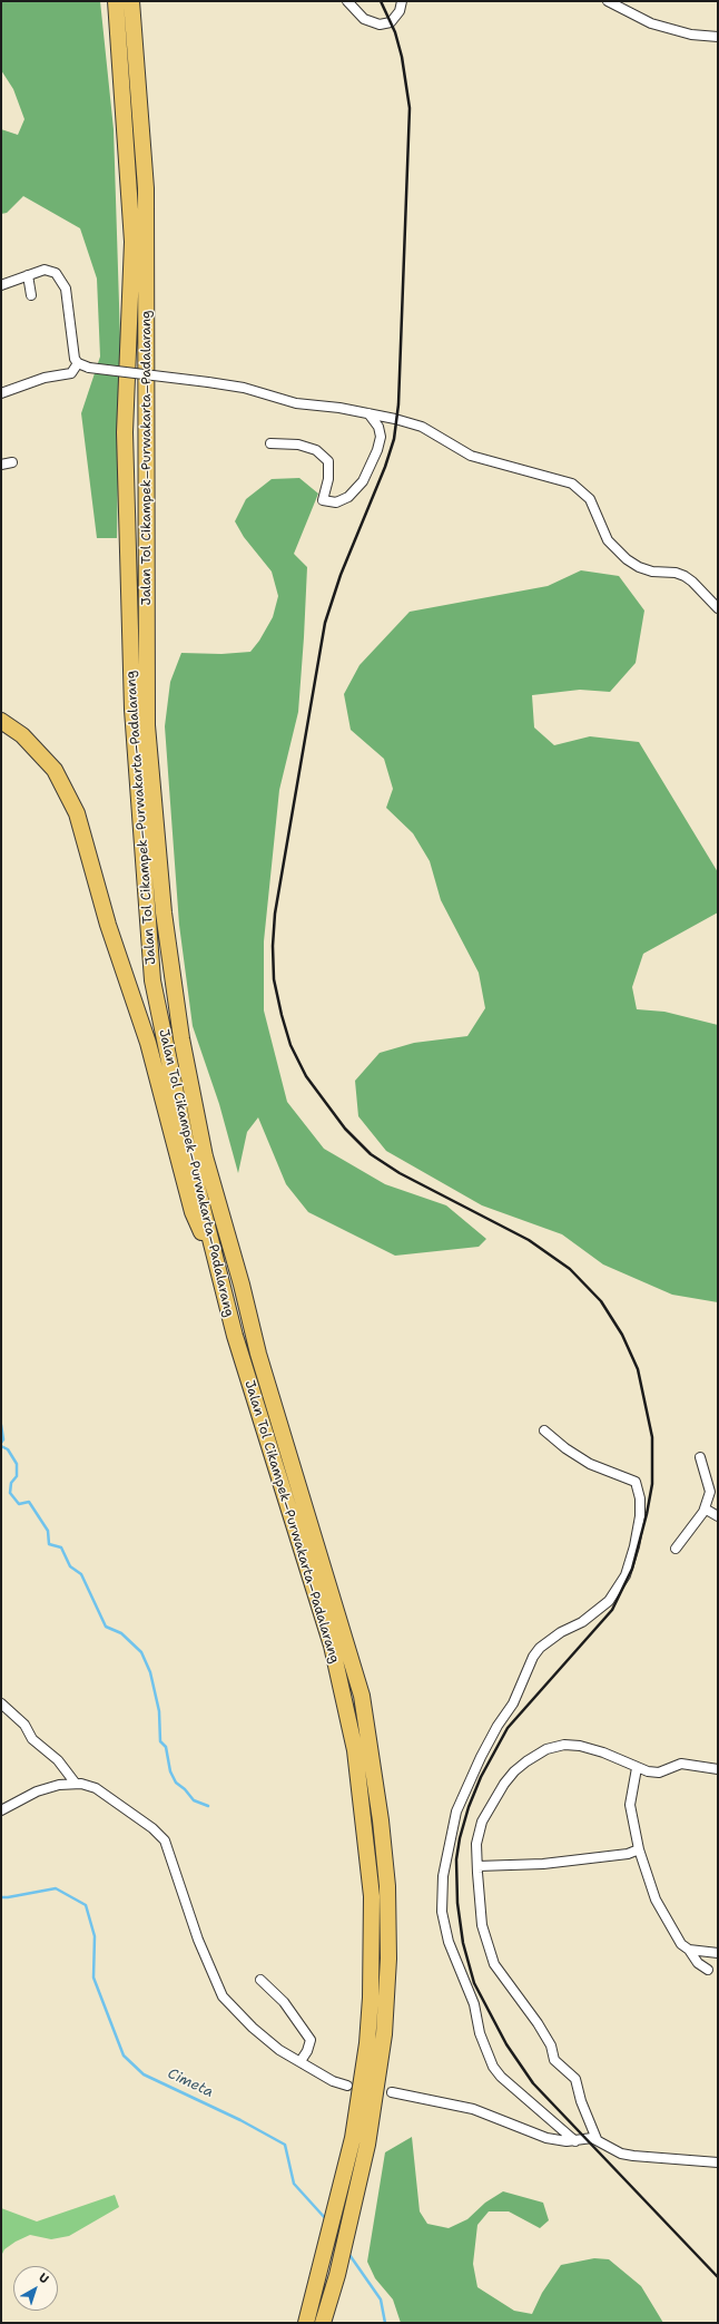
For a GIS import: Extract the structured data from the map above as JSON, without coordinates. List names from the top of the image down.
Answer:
{
  "streets": {
    "highway": ["Jalan Tol Cikampek–Purwakarta–Padalarang"]
  },
  "water": ["Cimeta"],
  "north": "top right"
}
